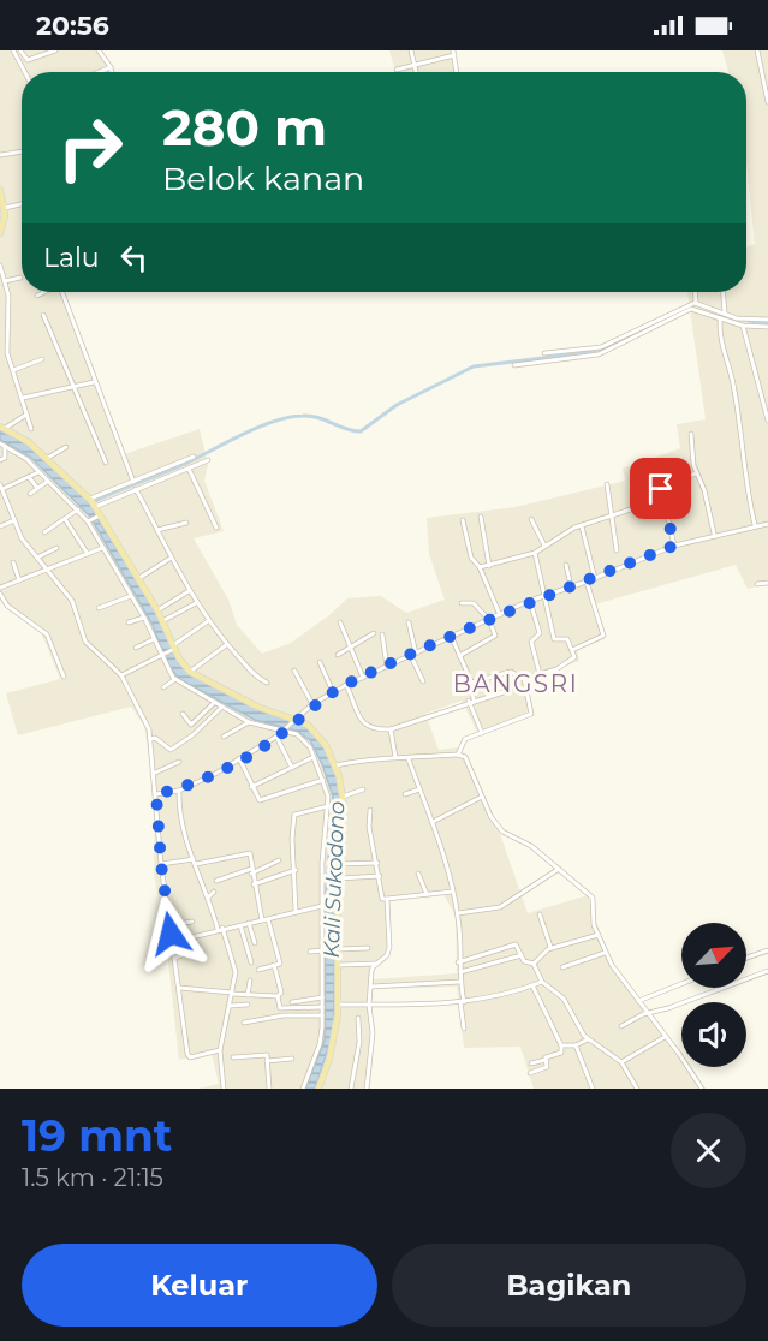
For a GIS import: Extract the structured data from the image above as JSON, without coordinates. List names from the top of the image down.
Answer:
{
  "districts": ["BANGSRI"],
  "water": ["Kali Sukodono"],
  "north": "top right",
  "page": {
    "status": "20:56",
    "turn": ["280 m", "Belok kanan"],
    "then": "Lalu",
    "heading": ["19 mnt", "1.5 km · 21:15"],
    "buttons": ["Keluar", "Bagikan"]
  }
}
